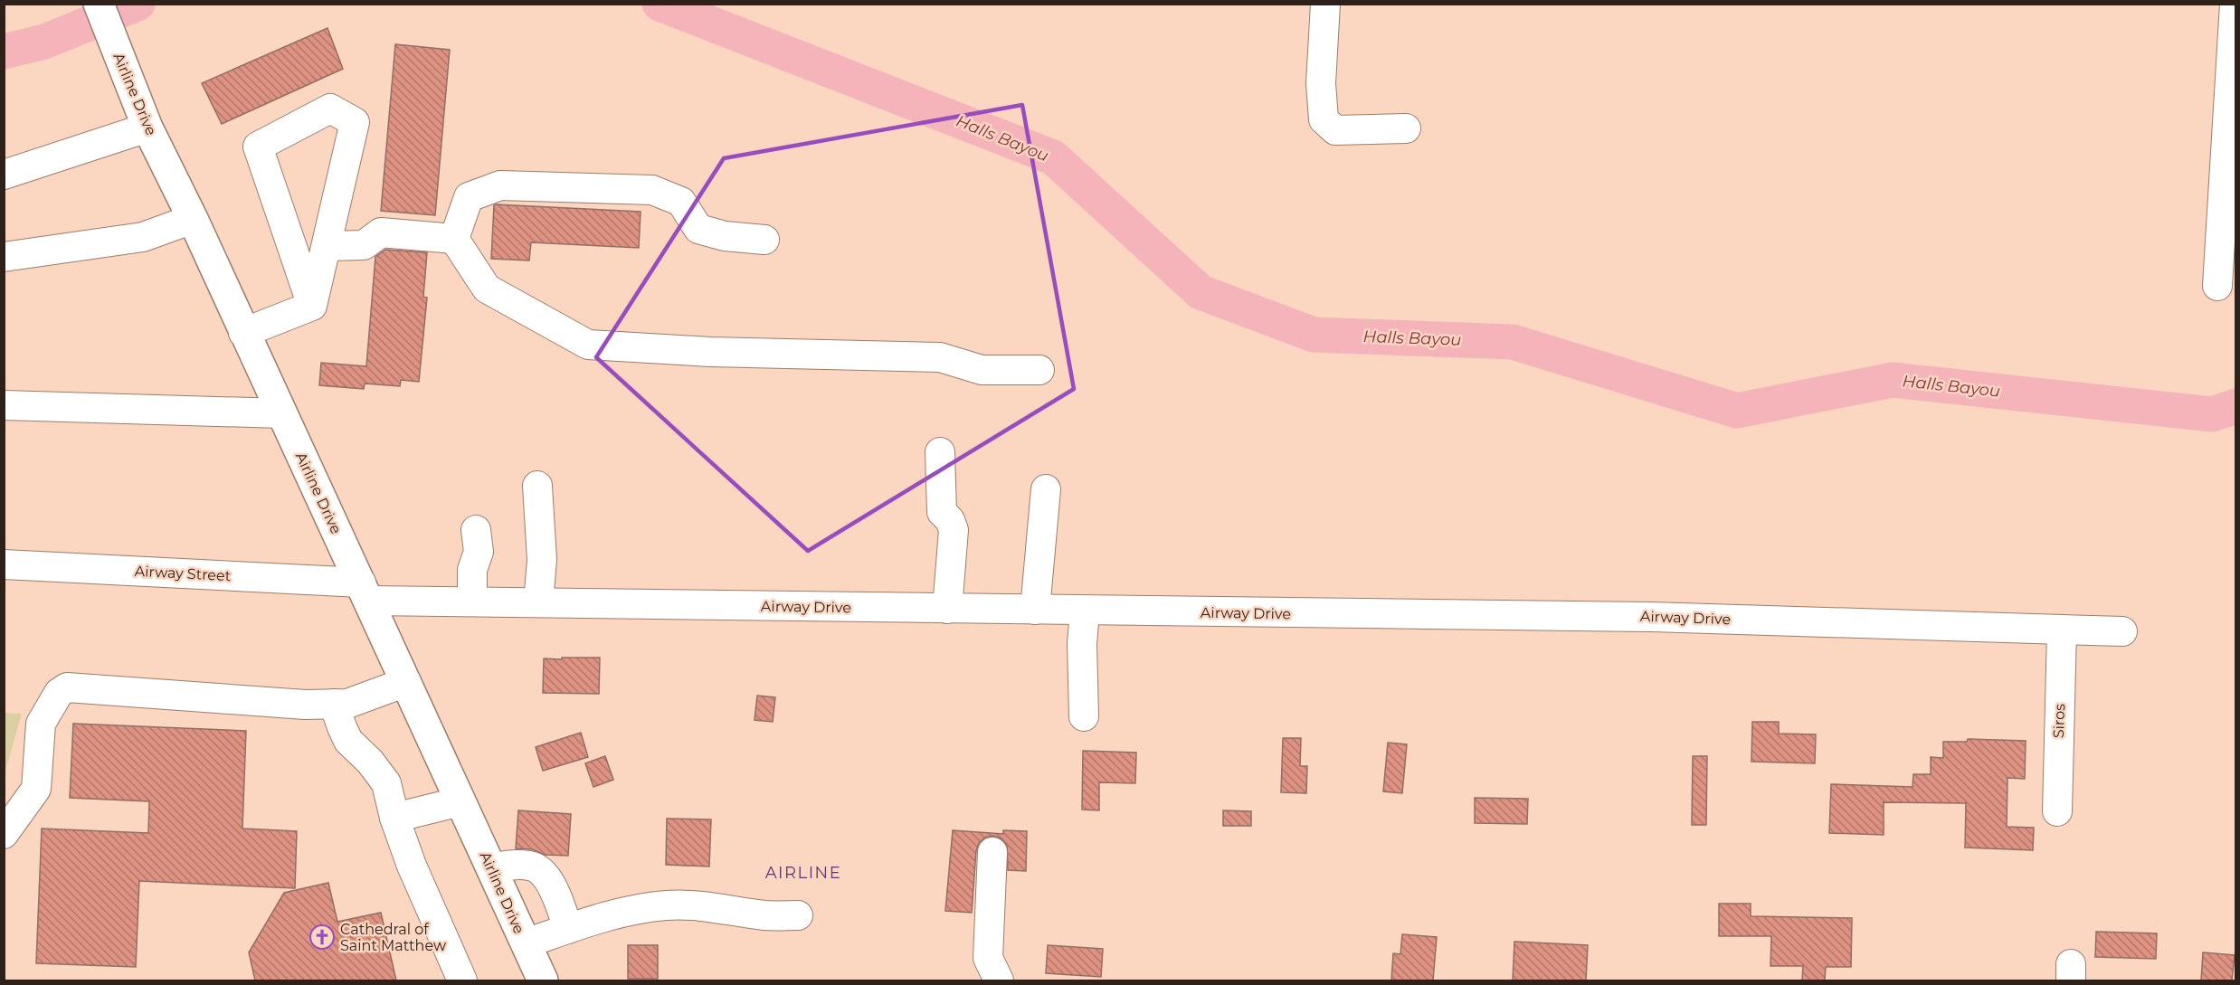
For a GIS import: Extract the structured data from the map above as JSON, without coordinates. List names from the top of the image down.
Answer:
{
  "streets": {
    "main road": ["Airline Drive"],
    "street": ["Airway Street", "Airway Drive", "Siros"]
  },
  "crossings": [
    ["Airline Drive", "Airway Street"],
    ["Airline Drive", "Airway Drive"],
    ["Airway Street", "Airway Drive"],
    ["Airway Drive", "Siros"]
  ],
  "districts": ["AIRLINE"],
  "water": ["Halls Bayou"],
  "places": {
    "church": ["Cathedral of Saint Matthew"]
  }
}
